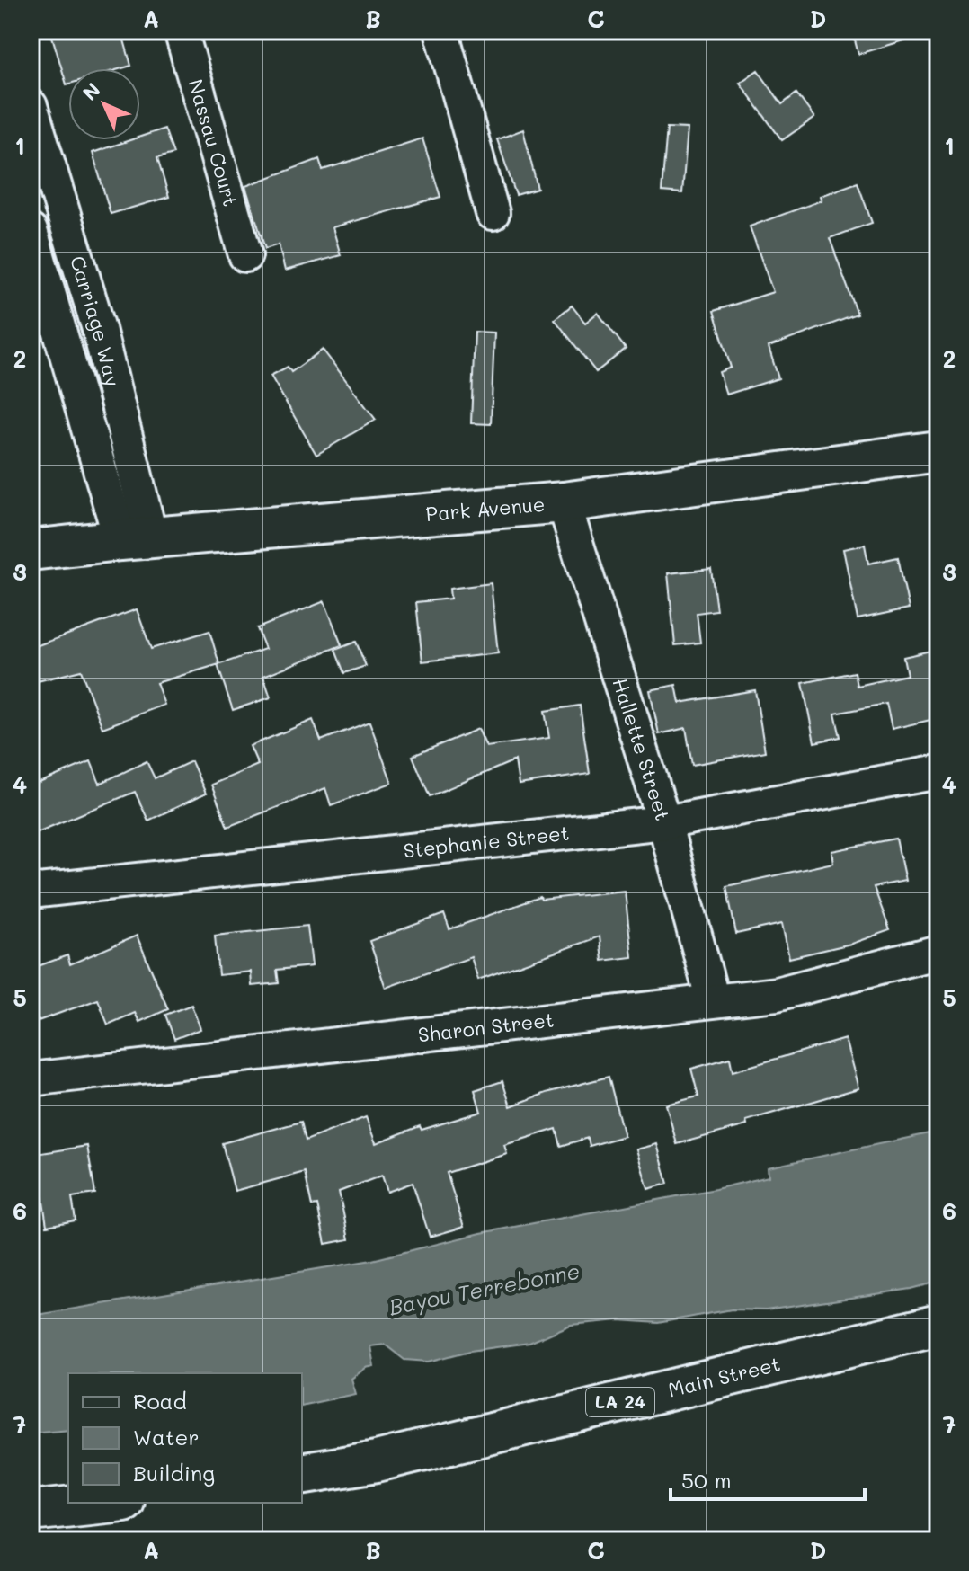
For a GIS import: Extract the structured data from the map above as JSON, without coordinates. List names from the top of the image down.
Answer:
{
  "streets": {
    "main road": ["Park Avenue", "Main Street", "LA 24"],
    "street": [
      "Nassau Court",
      "Carriage Way",
      "Hallette Street",
      "Stephanie Street",
      "Sharon Street"
    ]
  },
  "crossings": [
    ["Carriage Way", "Park Avenue"],
    ["Park Avenue", "Hallette Street"],
    ["Hallette Street", "Stephanie Street"],
    ["Hallette Street", "Sharon Street"]
  ],
  "water": ["Bayou Terrebonne"],
  "legend": ["Road", "Water", "Building"],
  "scale_bar": "50 m",
  "north": "top left",
  "grid": {
    "columns": [
      "A",
      "B",
      "C",
      "D"
    ],
    "rows": [
      "1",
      "2",
      "3",
      "4",
      "5",
      "6",
      "7"
    ]
  }
}
